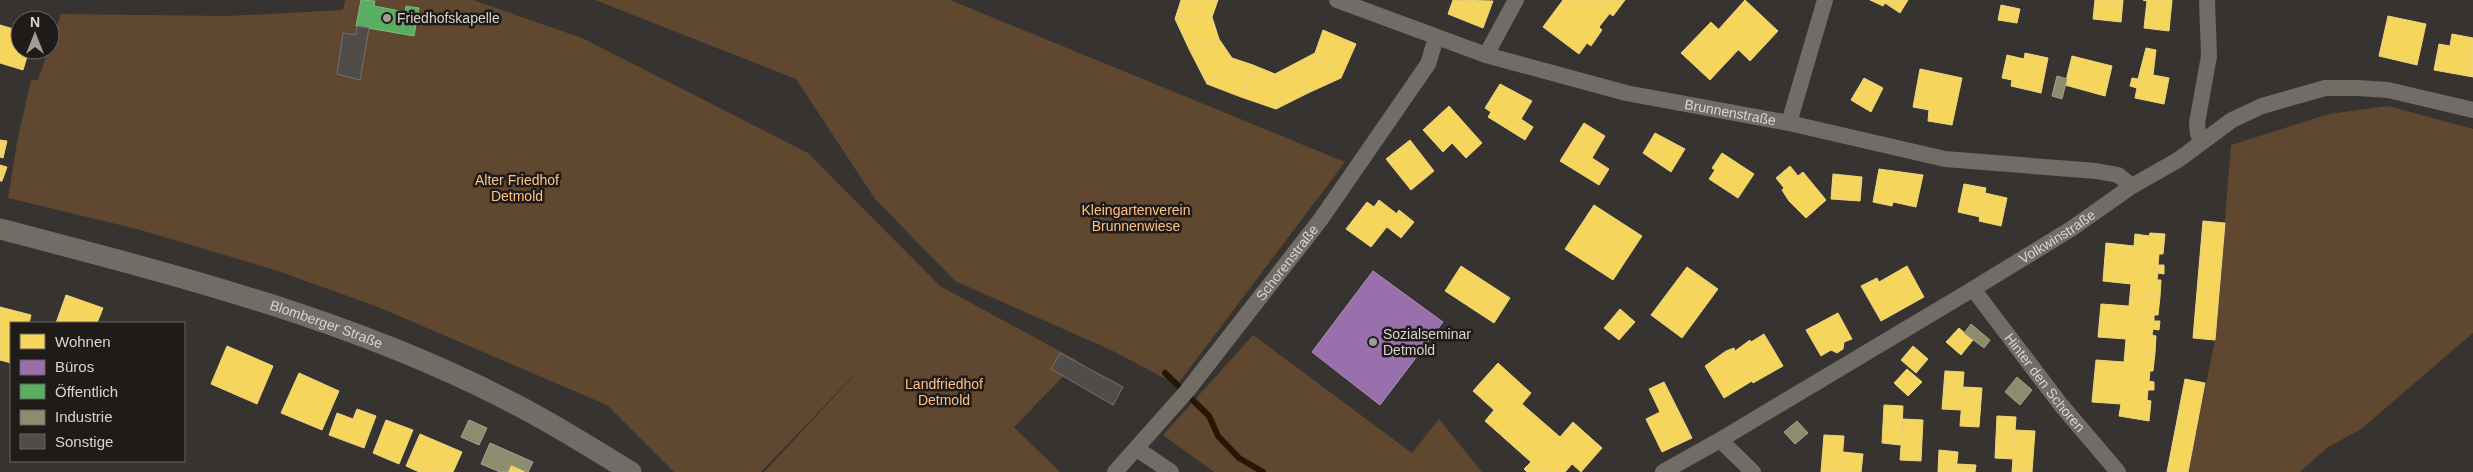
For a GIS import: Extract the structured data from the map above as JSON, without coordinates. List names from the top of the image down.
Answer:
{
  "streets": {
    "street": [
      "Brunnenstraße",
      "Volkwinstraße",
      "Schorenstraße",
      "Blomberger Straße",
      "Hinter den Schoren"
    ]
  },
  "crossings": [
    ["Brunnenstraße", "Volkwinstraße"],
    ["Brunnenstraße", "Schorenstraße"],
    ["Volkwinstraße", "Hinter den Schoren"]
  ],
  "parks": ["Alter Friedhof Detmold", "Kleingartenverein Brunnenwiese", "Landfriedhof Detmold"],
  "places": ["Friedhofskapelle", "Sozialseminar Detmold"],
  "legend": [
    "Wohnen",
    "Büros",
    "Öffentlich",
    "Industrie",
    "Sonstige"
  ],
  "north": "top"
}
